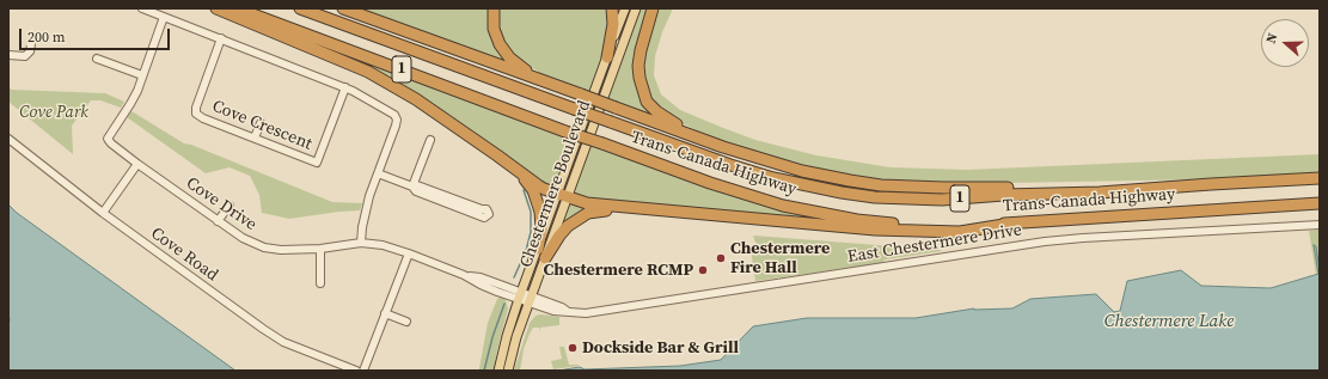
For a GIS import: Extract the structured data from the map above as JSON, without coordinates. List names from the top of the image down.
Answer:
{
  "streets": {
    "highway": ["1", "Trans-Canada Highway"],
    "main road": ["Chestermere Boulevard"],
    "street": [
      "Cove Crescent",
      "Cove Drive",
      "East Chestermere Drive",
      "Cove Road"
    ]
  },
  "crossings": [
    ["Chestermere Boulevard", "Cove Drive"],
    ["Chestermere Boulevard", "East Chestermere Drive"],
    ["Cove Drive", "East Chestermere Drive"]
  ],
  "water": ["Chestermere Lake"],
  "parks": ["Cove Park"],
  "places": ["Chestermere Fire Hall", "Chestermere RCMP", "Dockside Bar & Grill"],
  "scale_bar": "200 m",
  "north": "left"
}
